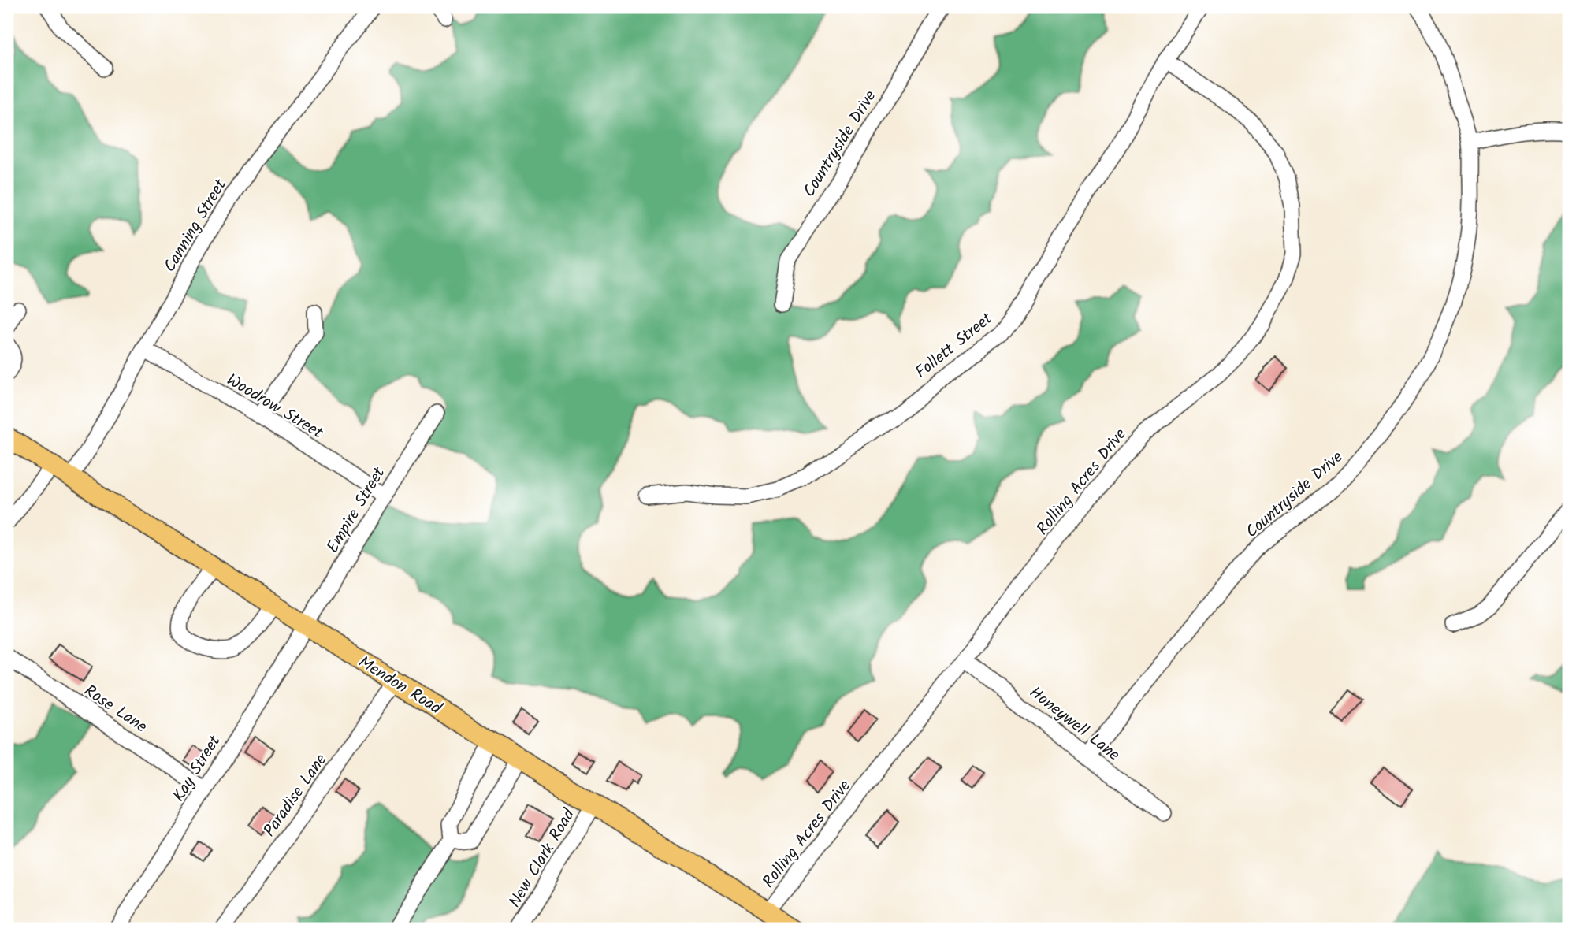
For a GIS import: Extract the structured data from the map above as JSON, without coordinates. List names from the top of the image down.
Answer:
{
  "streets": {
    "main road": ["Mendon Road"],
    "street": [
      "Countryside Drive",
      "Canning Street",
      "Follett Street",
      "Woodrow Street",
      "Rolling Acres Drive",
      "Empire Street",
      "Rose Lane",
      "Honeywell Lane",
      "Kay Street",
      "Paradise Lane",
      "New Clark Road"
    ]
  },
  "crossings": [
    ["Countryside Drive", "Honeywell Lane"],
    ["Canning Street", "Woodrow Street"],
    ["Canning Street", "Mendon Road"],
    ["Follett Street", "Rolling Acres Drive"],
    ["Woodrow Street", "Empire Street"],
    ["Rolling Acres Drive", "Mendon Road"],
    ["Rolling Acres Drive", "Honeywell Lane"],
    ["Empire Street", "Mendon Road"],
    ["Empire Street", "Kay Street"],
    ["Mendon Road", "Kay Street"],
    ["Mendon Road", "Paradise Lane"],
    ["Mendon Road", "New Clark Road"],
    ["Rose Lane", "Kay Street"]
  ]
}
